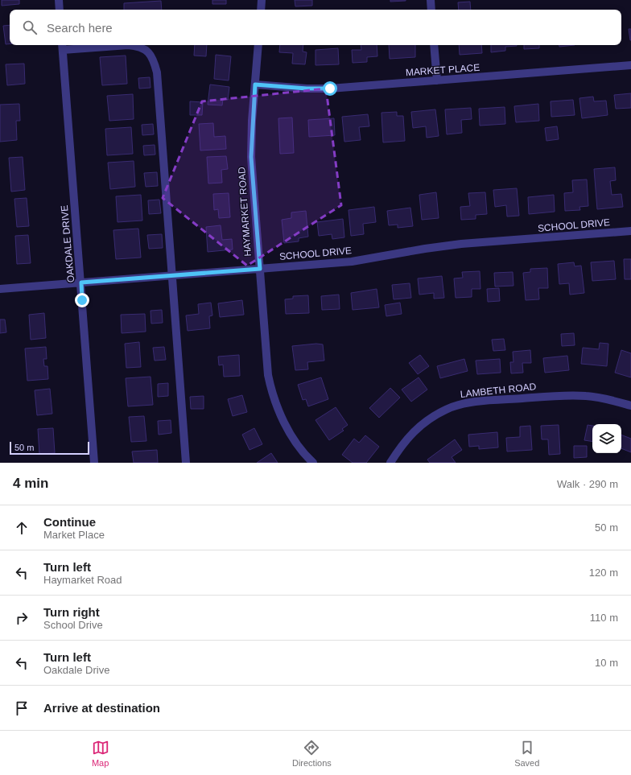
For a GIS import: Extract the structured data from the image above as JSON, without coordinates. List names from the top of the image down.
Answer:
{
  "streets": {
    "street": [
      "MARKET PLACE",
      "HAYMARKET ROAD",
      "SCHOOL DRIVE",
      "OAKDALE DRIVE",
      "LAMBETH ROAD"
    ]
  },
  "crossings": [
    ["MARKET PLACE", "HAYMARKET ROAD"],
    ["HAYMARKET ROAD", "SCHOOL DRIVE"],
    ["SCHOOL DRIVE", "OAKDALE DRIVE"]
  ],
  "scale_bar": "50 m",
  "page": {
    "search": "Search here",
    "scale": "50 m",
    "heading": ["4 min", "Walk · 290 m"],
    "list": [
      ["Continue", "Market Place", "50 m"],
      ["Turn left", "Haymarket Road", "120 m"],
      ["Turn right", "School Drive", "110 m"],
      ["Turn left", "Oakdale Drive", "10 m"],
      "Arrive at destination"
    ],
    "nav": ["Map", "Directions", "Saved"]
  }
}
